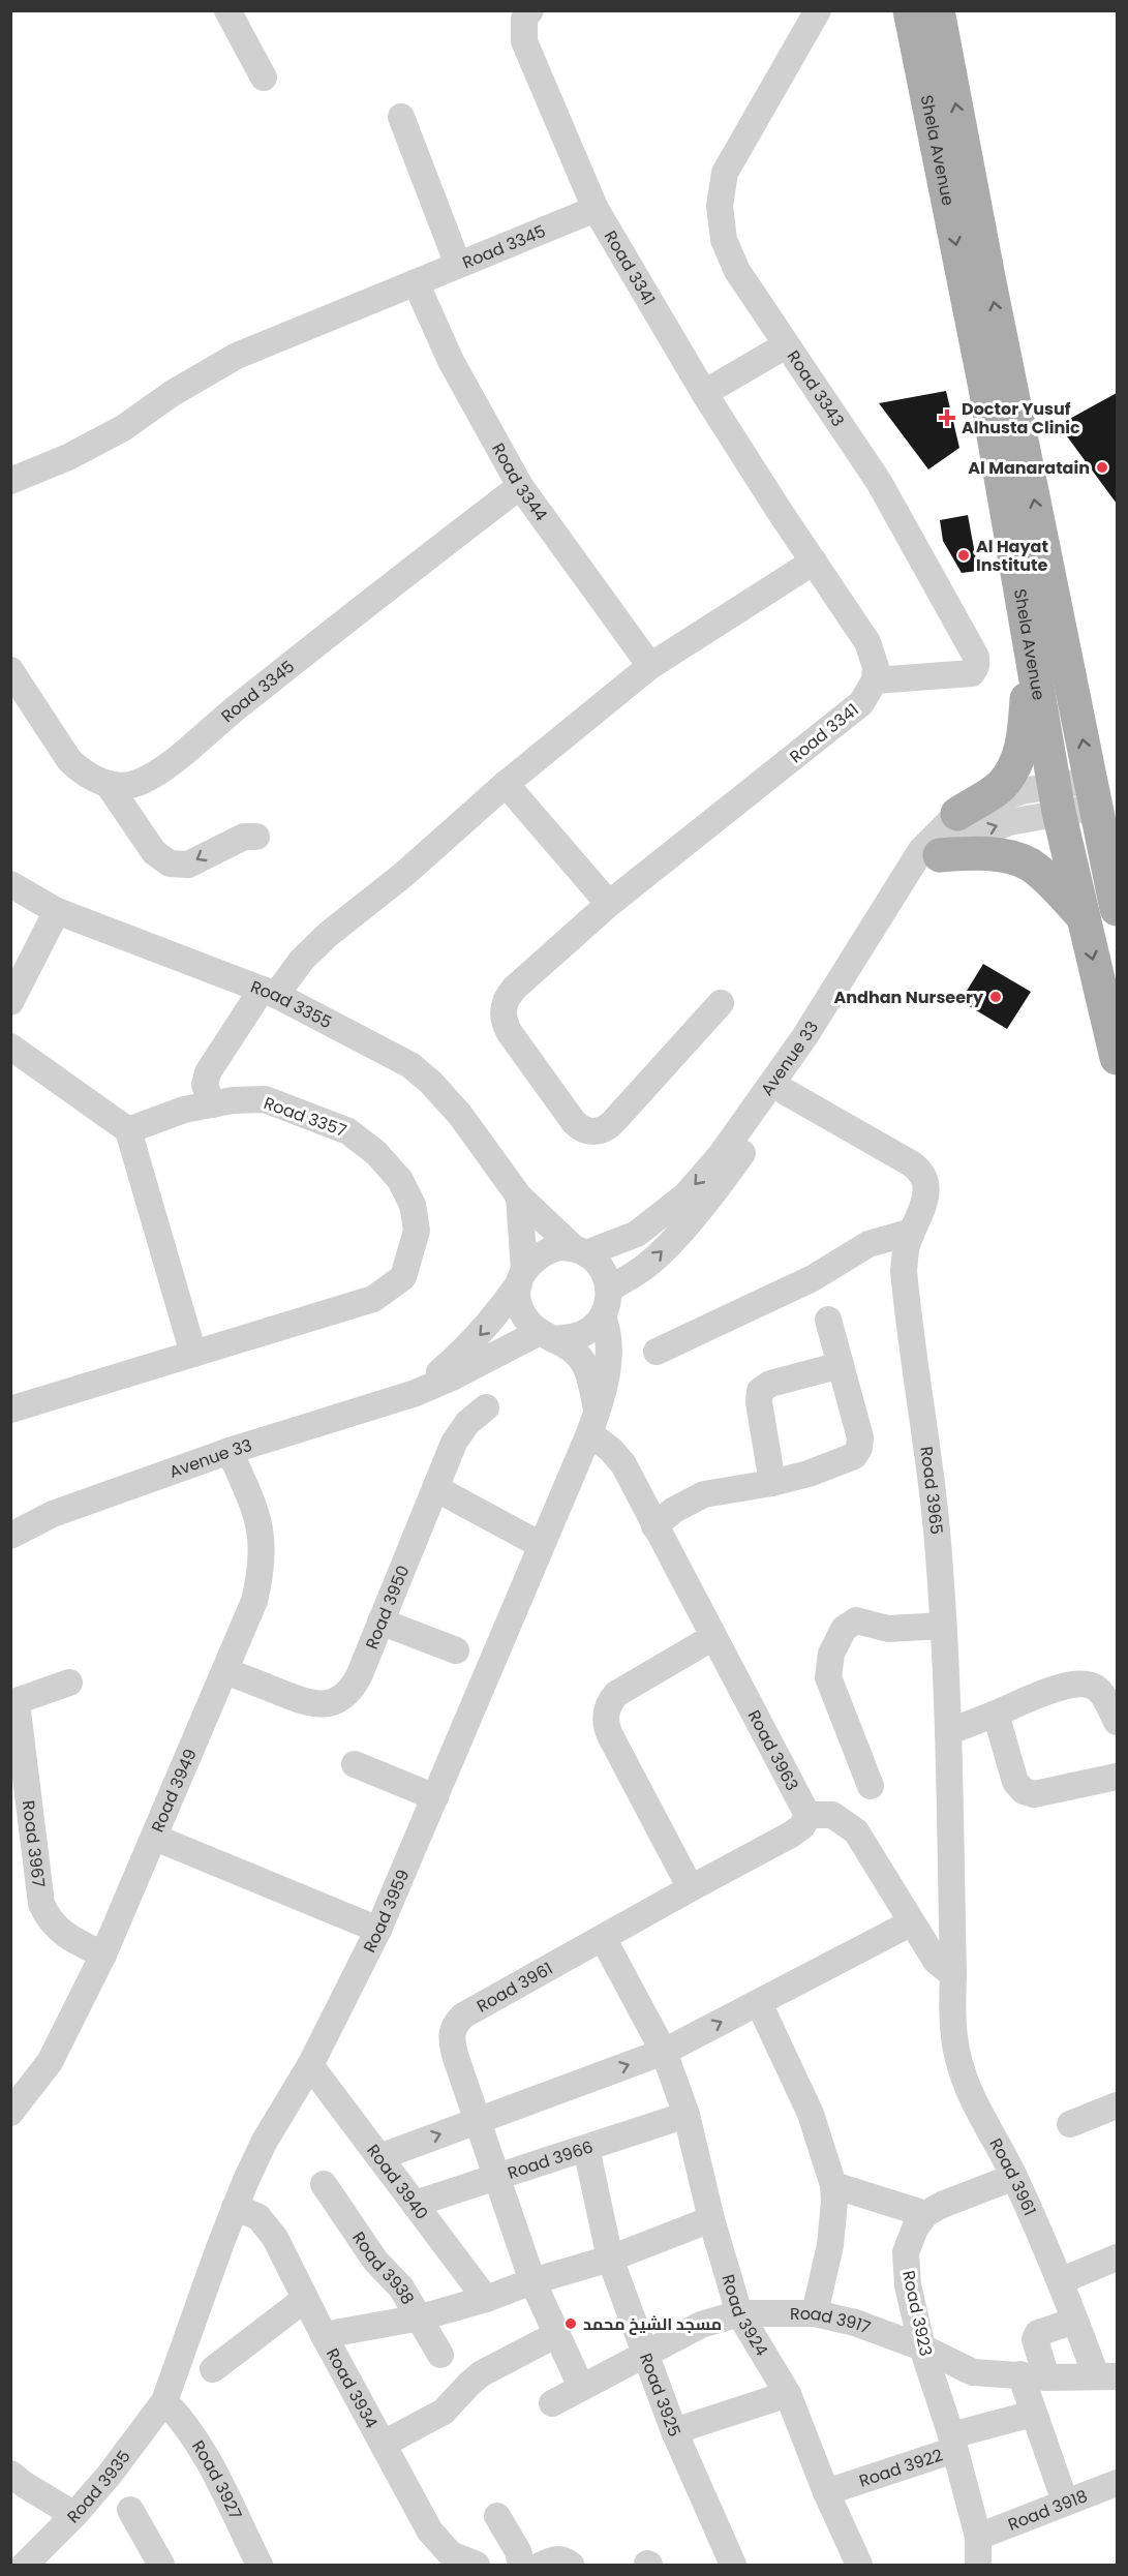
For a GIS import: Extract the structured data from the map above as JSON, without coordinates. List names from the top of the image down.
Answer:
{
  "streets": {
    "main road": ["Shela Avenue"],
    "street": [
      "Road 3345",
      "Road 3341",
      "Road 3343",
      "Road 3344",
      "Road 3355",
      "Avenue 33",
      "Road 3357",
      "Road 3965",
      "Road 3950",
      "Road 3963",
      "Road 3949",
      "Road 3967",
      "Road 3959",
      "Road 3961",
      "Road 3966",
      "Road 3940",
      "Road 3938",
      "Road 3924",
      "Road 3923",
      "Road 3917",
      "Road 3934",
      "Road 3925",
      "Road 3922",
      "Road 3927",
      "Road 3935",
      "Road 3918"
    ]
  },
  "crossings": [
    ["Shela Avenue", "Avenue 33"],
    ["Road 3345", "Road 3341"],
    ["Road 3345", "Road 3344"],
    ["Road 3341", "Road 3343"],
    ["Road 3355", "Avenue 33"],
    ["Road 3355", "Road 3959"],
    ["Avenue 33", "Road 3965"],
    ["Avenue 33", "Road 3949"],
    ["Avenue 33", "Road 3959"],
    ["Road 3965", "Road 3961"],
    ["Road 3950", "Road 3949"],
    ["Road 3963", "Road 3959"],
    ["Road 3963", "Road 3961"],
    ["Road 3949", "Road 3967"],
    ["Road 3959", "Road 3940"],
    ["Road 3959", "Road 3934"],
    ["Road 3959", "Road 3927"],
    ["Road 3959", "Road 3935"],
    ["Road 3961", "Road 3966"],
    ["Road 3961", "Road 3924"],
    ["Road 3961", "Road 3917"],
    ["Road 3966", "Road 3940"],
    ["Road 3966", "Road 3924"],
    ["Road 3966", "Road 3925"],
    ["Road 3924", "Road 3917"],
    ["Road 3924", "Road 3922"],
    ["Road 3923", "Road 3917"],
    ["Road 3923", "Road 3922"],
    ["Road 3923", "Road 3918"],
    ["Road 3917", "Road 3925"],
    ["Road 3927", "Road 3935"]
  ],
  "places": {
    "health": ["Doctor Yusuf Alhusta Clinic"],
    "other": [
      "Al Manaratain",
      "Al Hayat Institute",
      "Andhan Nurseery",
      "مسجد الشيخ محمد"
    ]
  }
}
